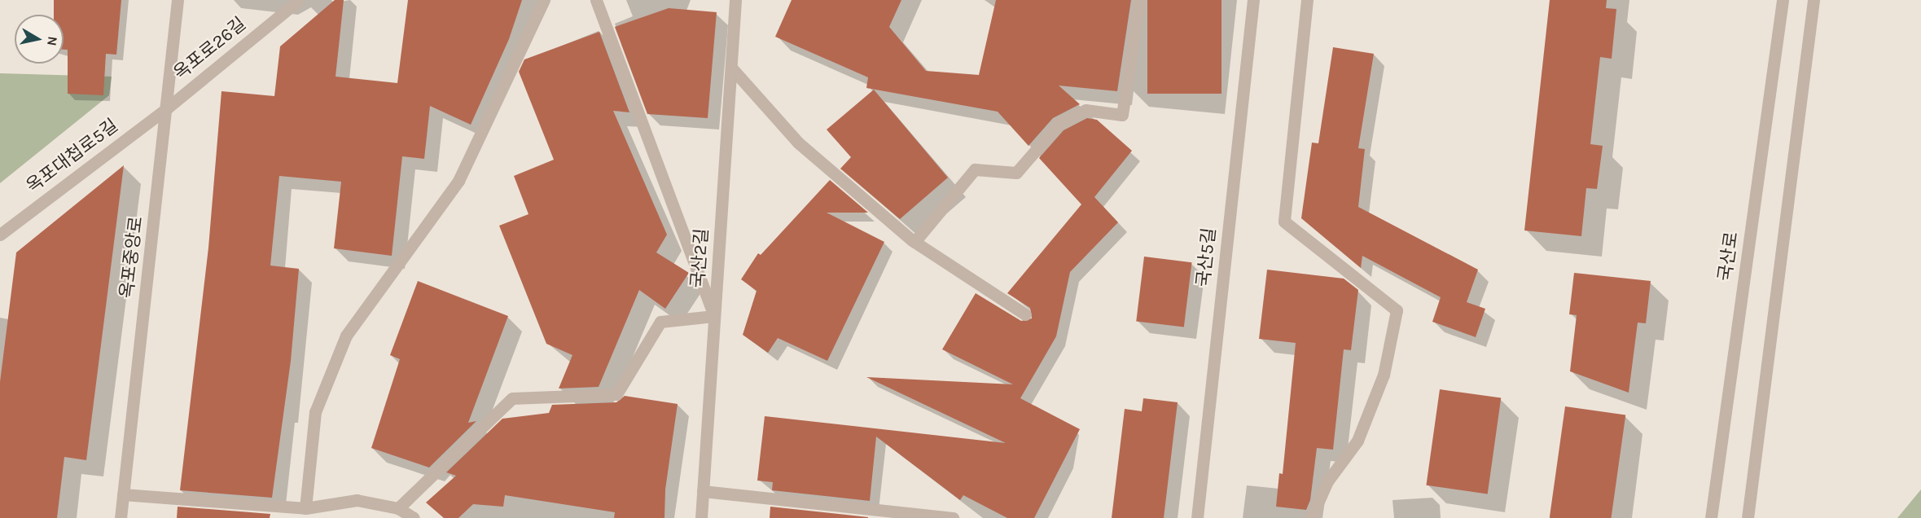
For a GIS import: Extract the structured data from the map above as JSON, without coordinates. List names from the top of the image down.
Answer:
{
  "streets": {
    "street": [
      "옥포로26길",
      "옥포대첩로5길",
      "국산로",
      "옥포중앙로",
      "국산5길",
      "국산2길"
    ]
  },
  "crossings": [
    ["옥포로26길", "옥포대첩로5길"],
    ["옥포로26길", "옥포중앙로"],
    ["옥포대첩로5길", "옥포중앙로"]
  ],
  "north": "right"
}
